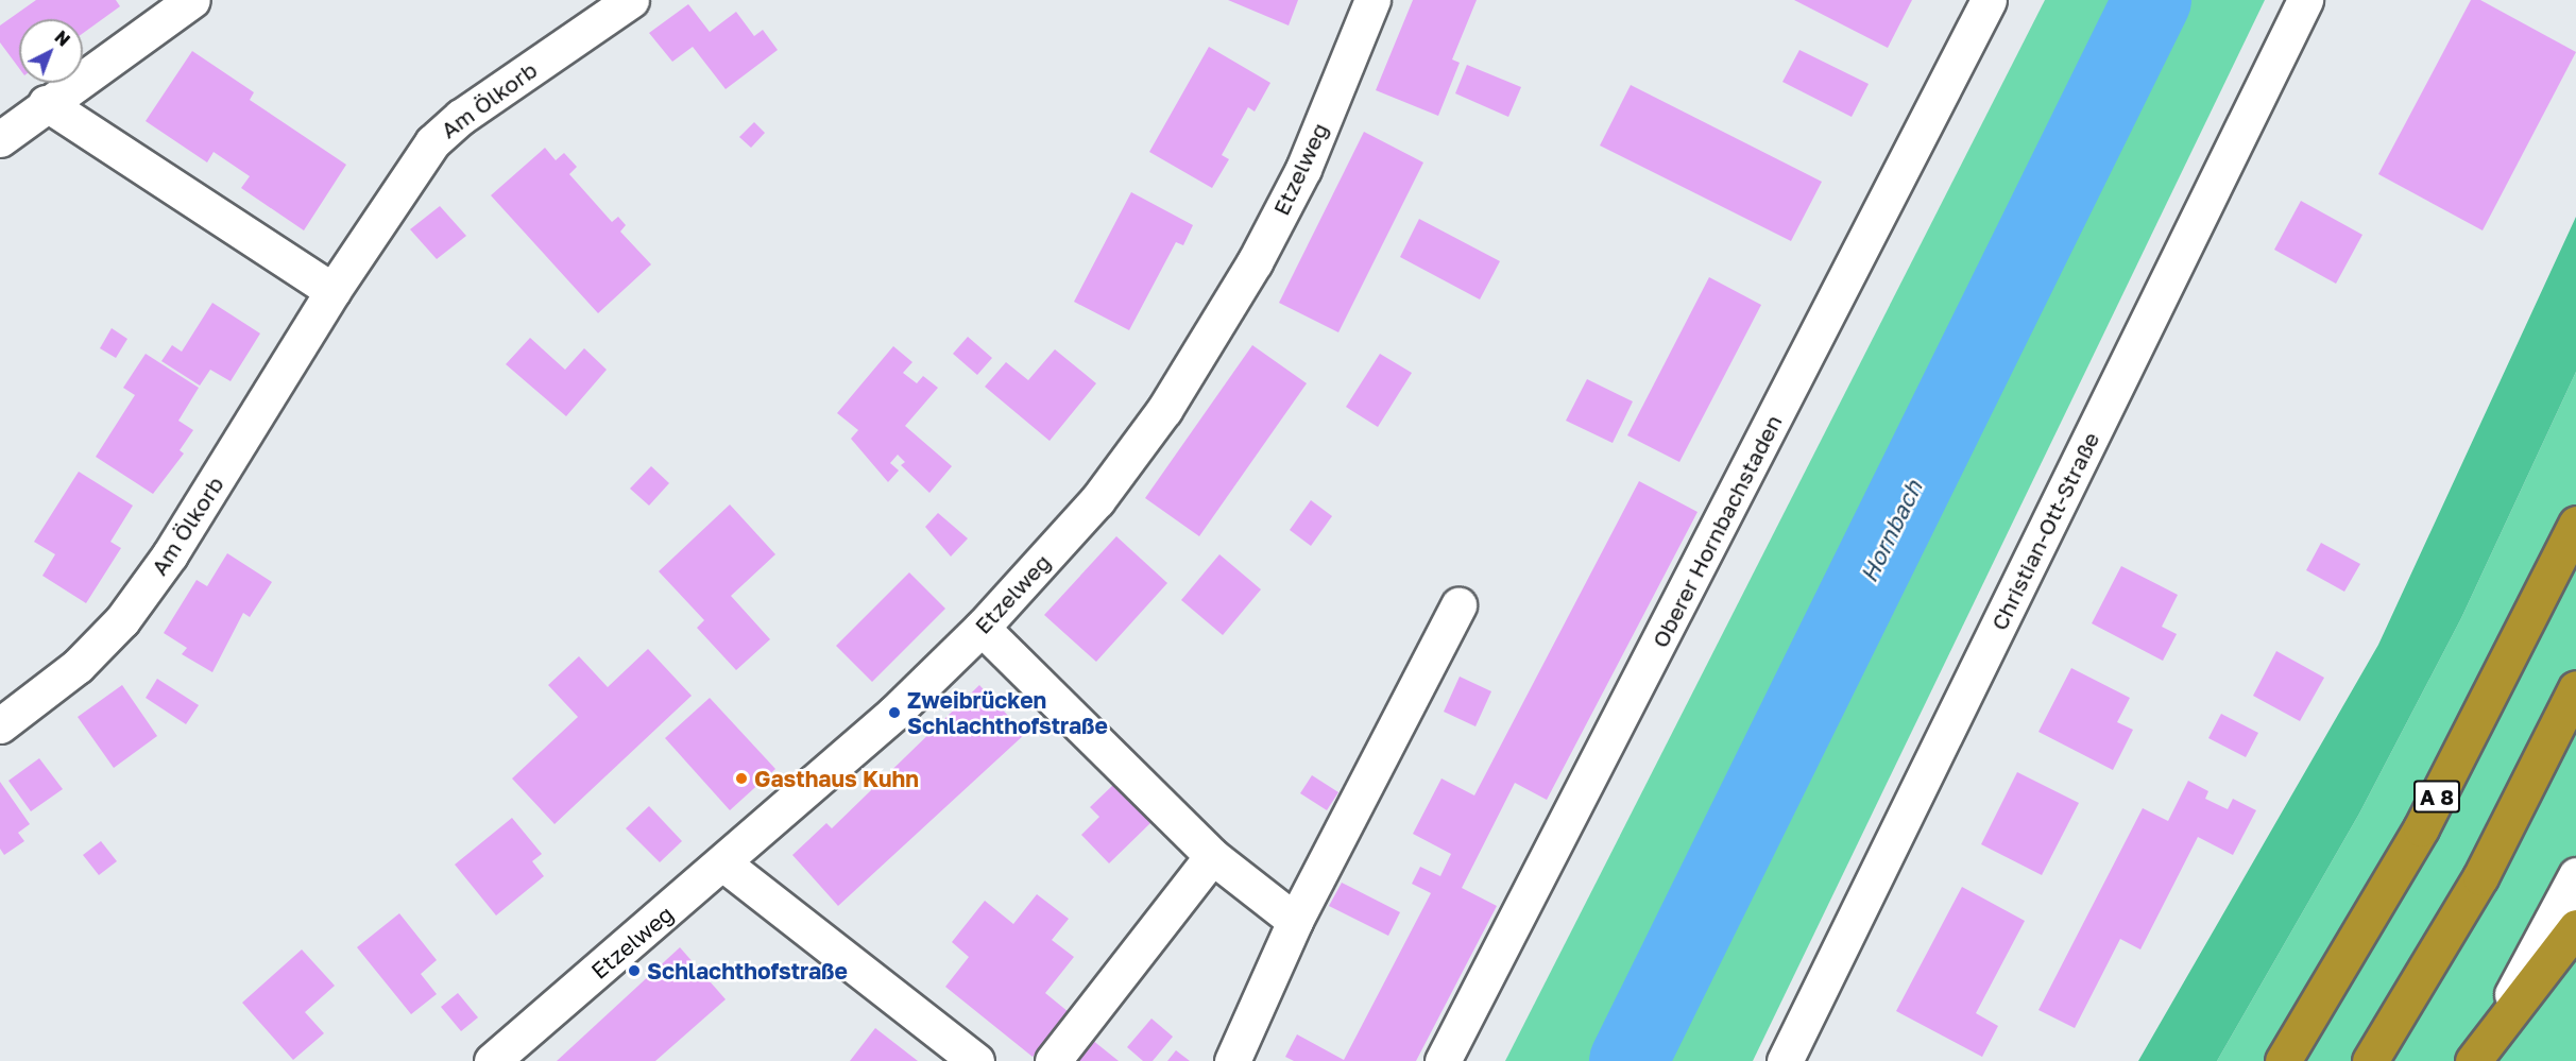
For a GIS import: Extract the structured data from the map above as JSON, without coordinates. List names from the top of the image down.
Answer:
{
  "streets": {
    "highway": ["A 8"],
    "street": [
      "Am Ölkorb",
      "Etzelweg",
      "Oberer Hornbachstaden",
      "Christian-Ott-Straße"
    ]
  },
  "water": ["Hornbach"],
  "places": ["Zweibrücken Schlachthofstraße", "Gasthaus Kuhn", "Schlachthofstraße"],
  "north": "top right"
}
